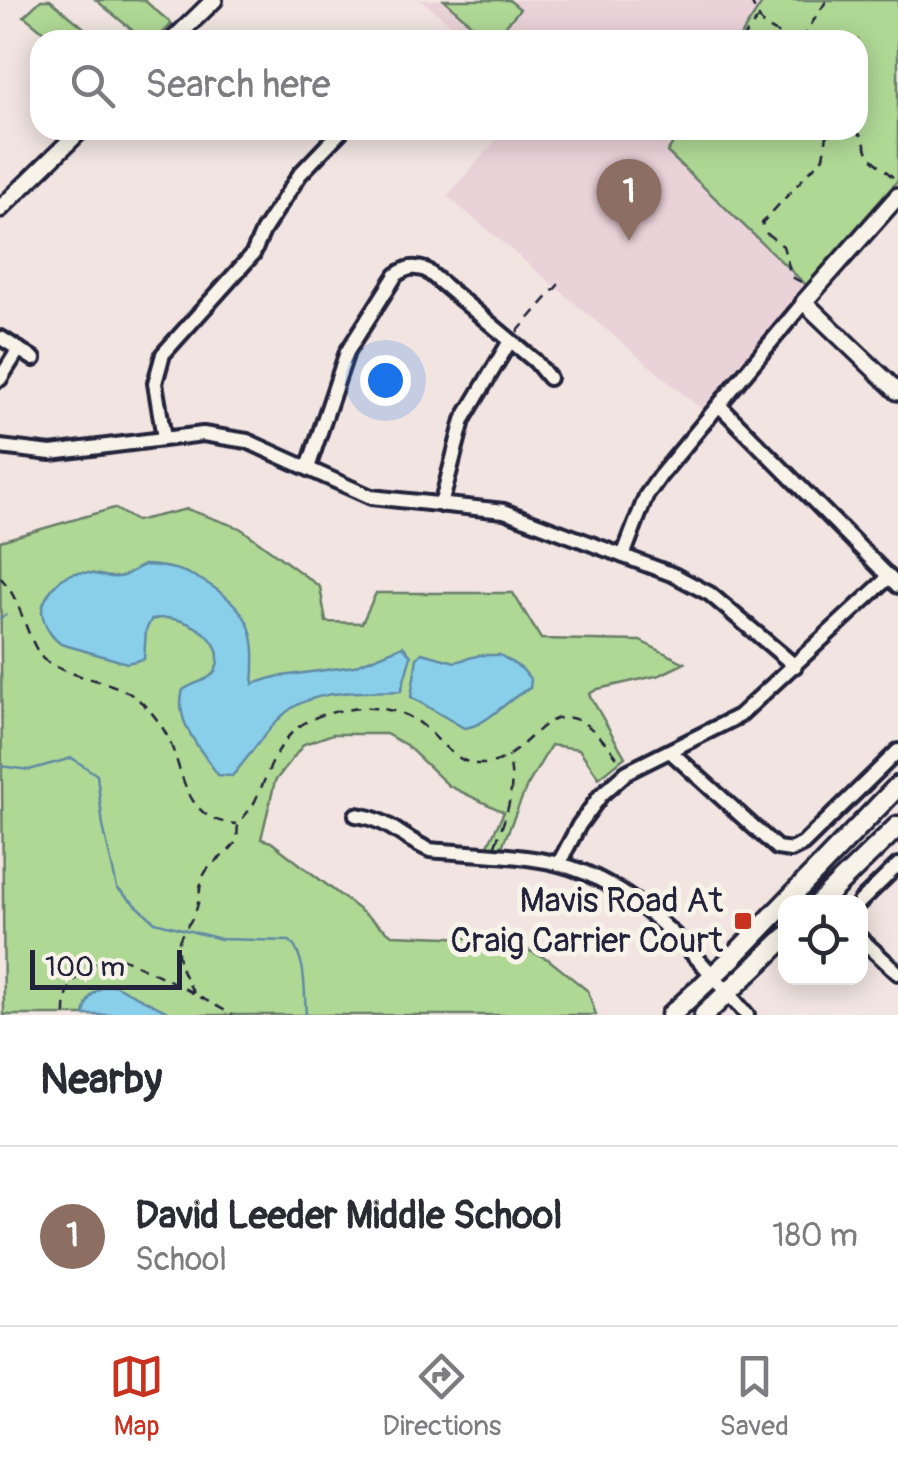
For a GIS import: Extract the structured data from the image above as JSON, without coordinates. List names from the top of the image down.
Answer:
{
  "places": {
    "transit": ["Mavis Road At Craig Carrier Court"]
  },
  "scale_bar": "100 m",
  "page": {
    "search": "Search here",
    "pins": "1",
    "scale": "100 m",
    "heading": "Nearby",
    "list": [
      {
        "mark": "1",
        "name": "David Leeder Middle School",
        "note": "School",
        "value": "180 m"
      }
    ],
    "nav": ["Map", "Directions", "Saved"]
  }
}
